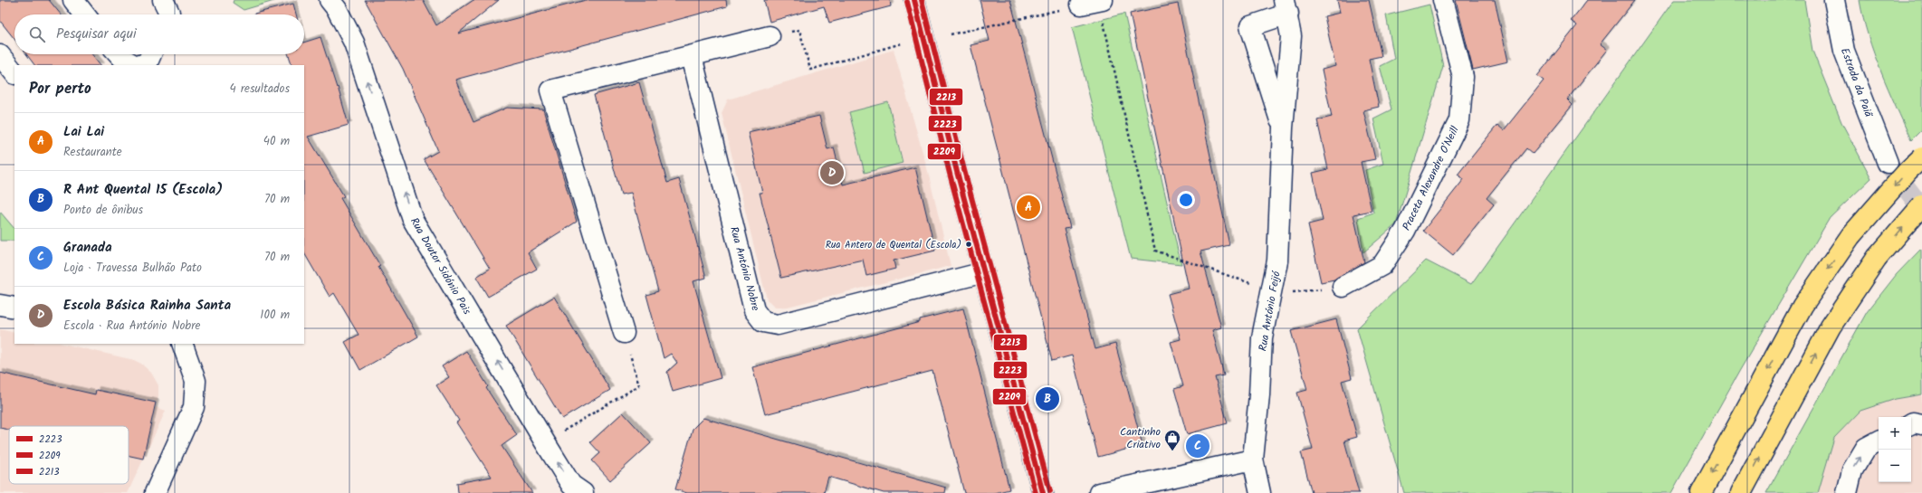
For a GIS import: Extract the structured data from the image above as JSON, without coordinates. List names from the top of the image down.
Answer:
{
  "streets": {
    "street": [
      "Estrada da Paiã",
      "Praceta Alexandre O'Neill",
      "Rua Doutor Sidónio Pais",
      "Rua António Nobre",
      "Rua António Feijó"
    ]
  },
  "one_way": ["Rua Doutor Sidónio Pais"],
  "places": {
    "other": ["Rua Antero de Quental (Escola)"],
    "shop": ["Cantinho Criativo"]
  },
  "lines": ["transit line 2223", "transit line 2213", "transit line 2209"],
  "legend": ["2223", "2209", "2213"],
  "page": {
    "search": "Pesquisar aqui",
    "heading": ["Por perto", "4 resultados"],
    "list": [
      {
        "mark": "A",
        "name": "Lai Lai",
        "note": "Restaurante",
        "value": "40 m"
      },
      {
        "mark": "B",
        "name": "R Ant Quental 15 (Escola)",
        "note": "Ponto de ônibus",
        "value": "70 m"
      },
      {
        "mark": "C",
        "name": "Granada",
        "note": "Loja · Travessa Bulhão Pato",
        "value": "70 m"
      },
      {
        "mark": "D",
        "name": "Escola Básica Rainha Santa",
        "note": "Escola · Rua António Nobre",
        "value": "100 m"
      }
    ],
    "pins": [
      "D",
      "A",
      "B",
      "C"
    ],
    "map_buttons": ["+", "−"]
  }
}
